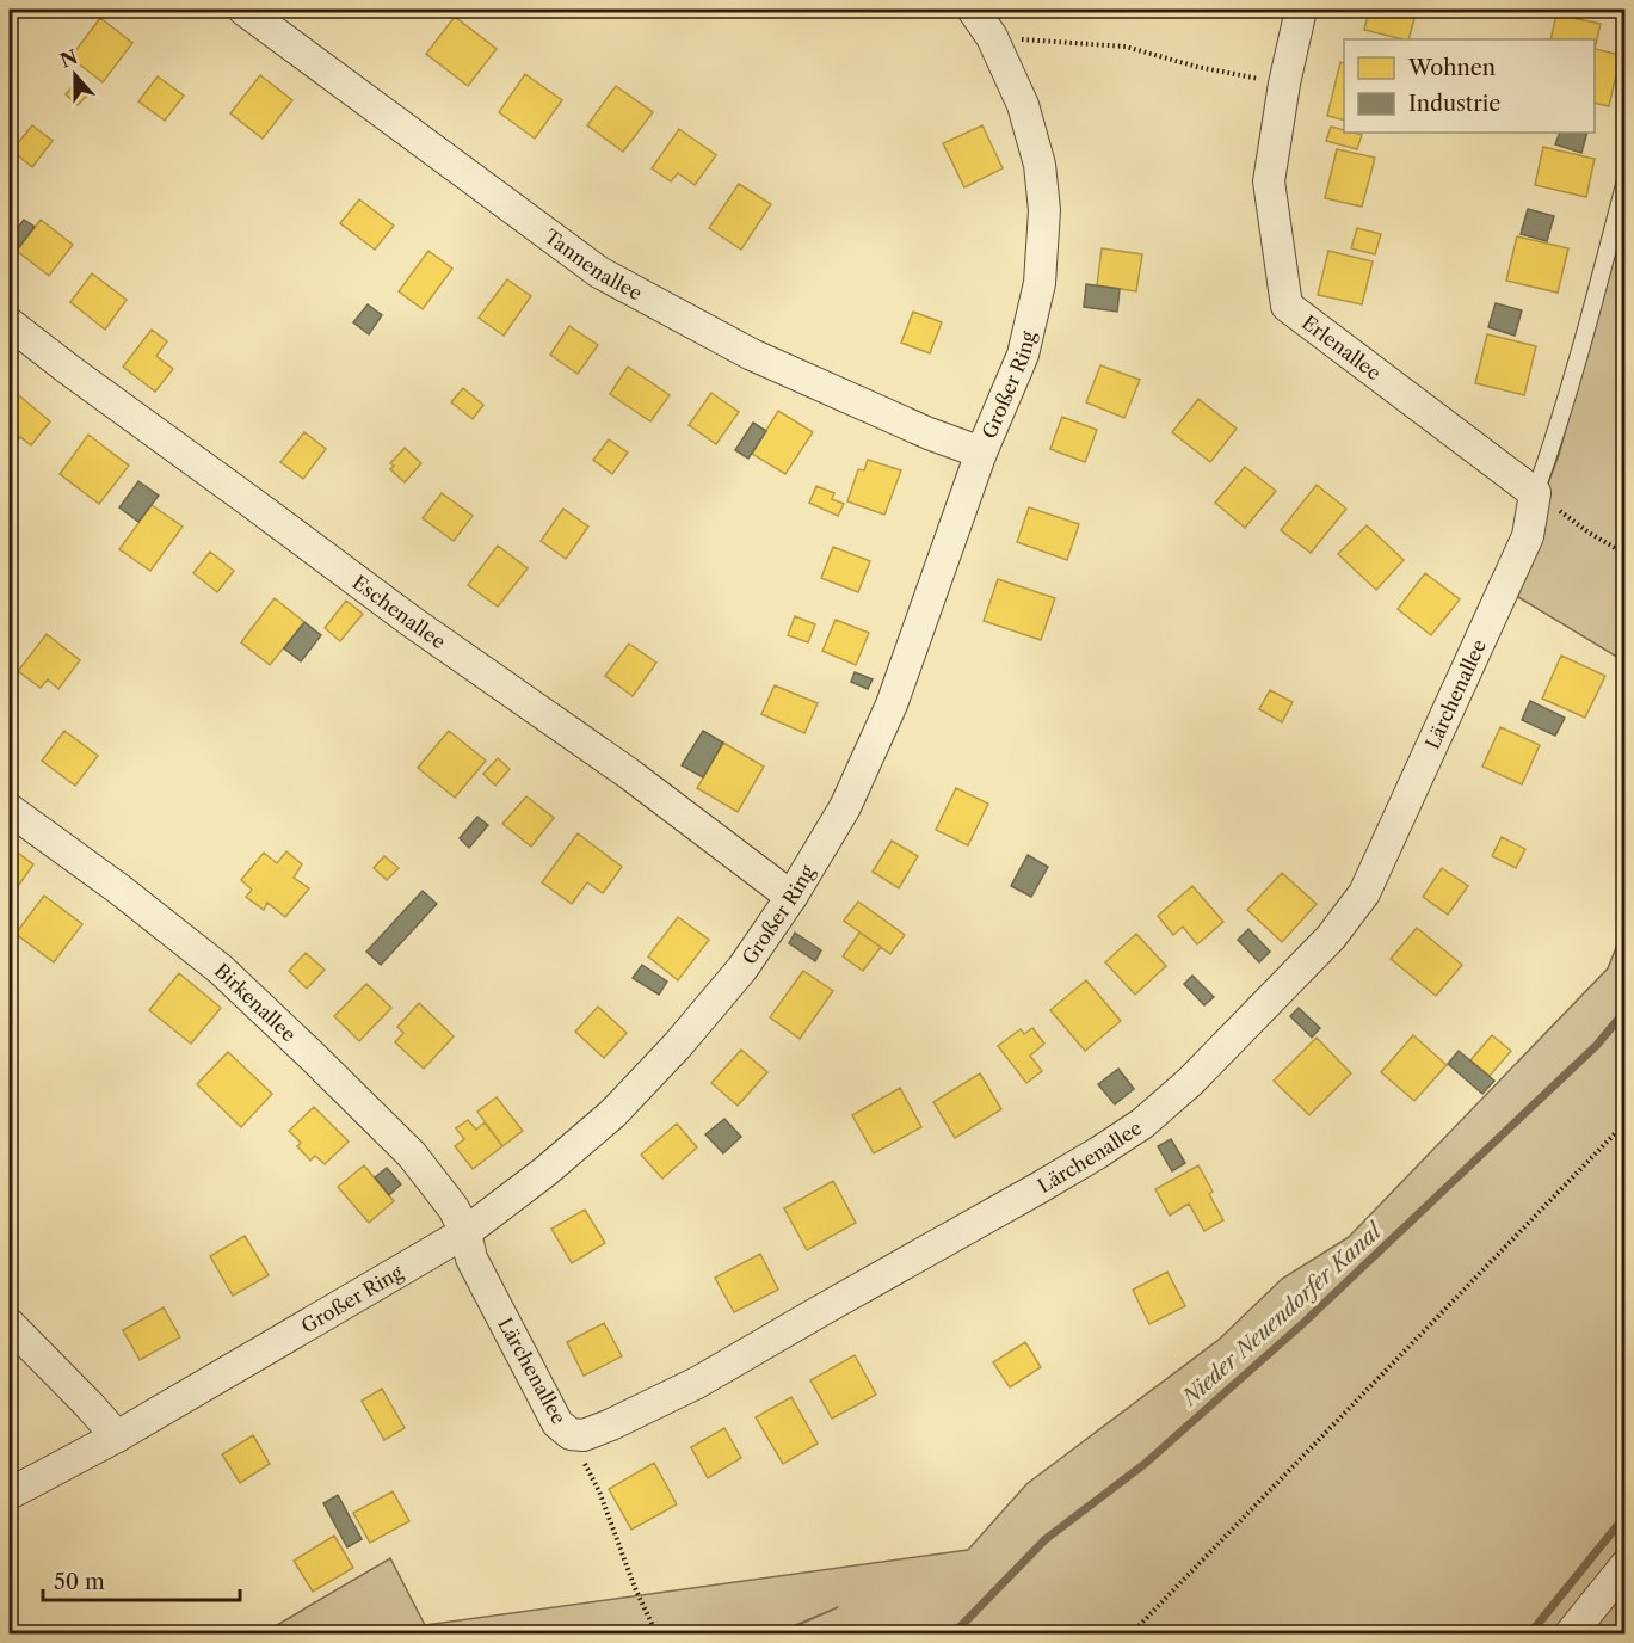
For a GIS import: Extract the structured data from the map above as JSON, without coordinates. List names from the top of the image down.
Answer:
{
  "streets": {
    "street": [
      "Tannenallee",
      "Erlenallee",
      "Großer Ring",
      "Eschenallee",
      "Lärchenallee",
      "Birkenallee"
    ]
  },
  "crossings": [
    ["Tannenallee", "Großer Ring"],
    ["Erlenallee", "Lärchenallee"],
    ["Großer Ring", "Eschenallee"],
    ["Großer Ring", "Lärchenallee"],
    ["Großer Ring", "Birkenallee"],
    ["Lärchenallee", "Birkenallee"]
  ],
  "water": ["Nieder Neuendorfer Kanal"],
  "legend": ["Wohnen", "Industrie"],
  "scale_bar": "50 m",
  "north": "top"
}
